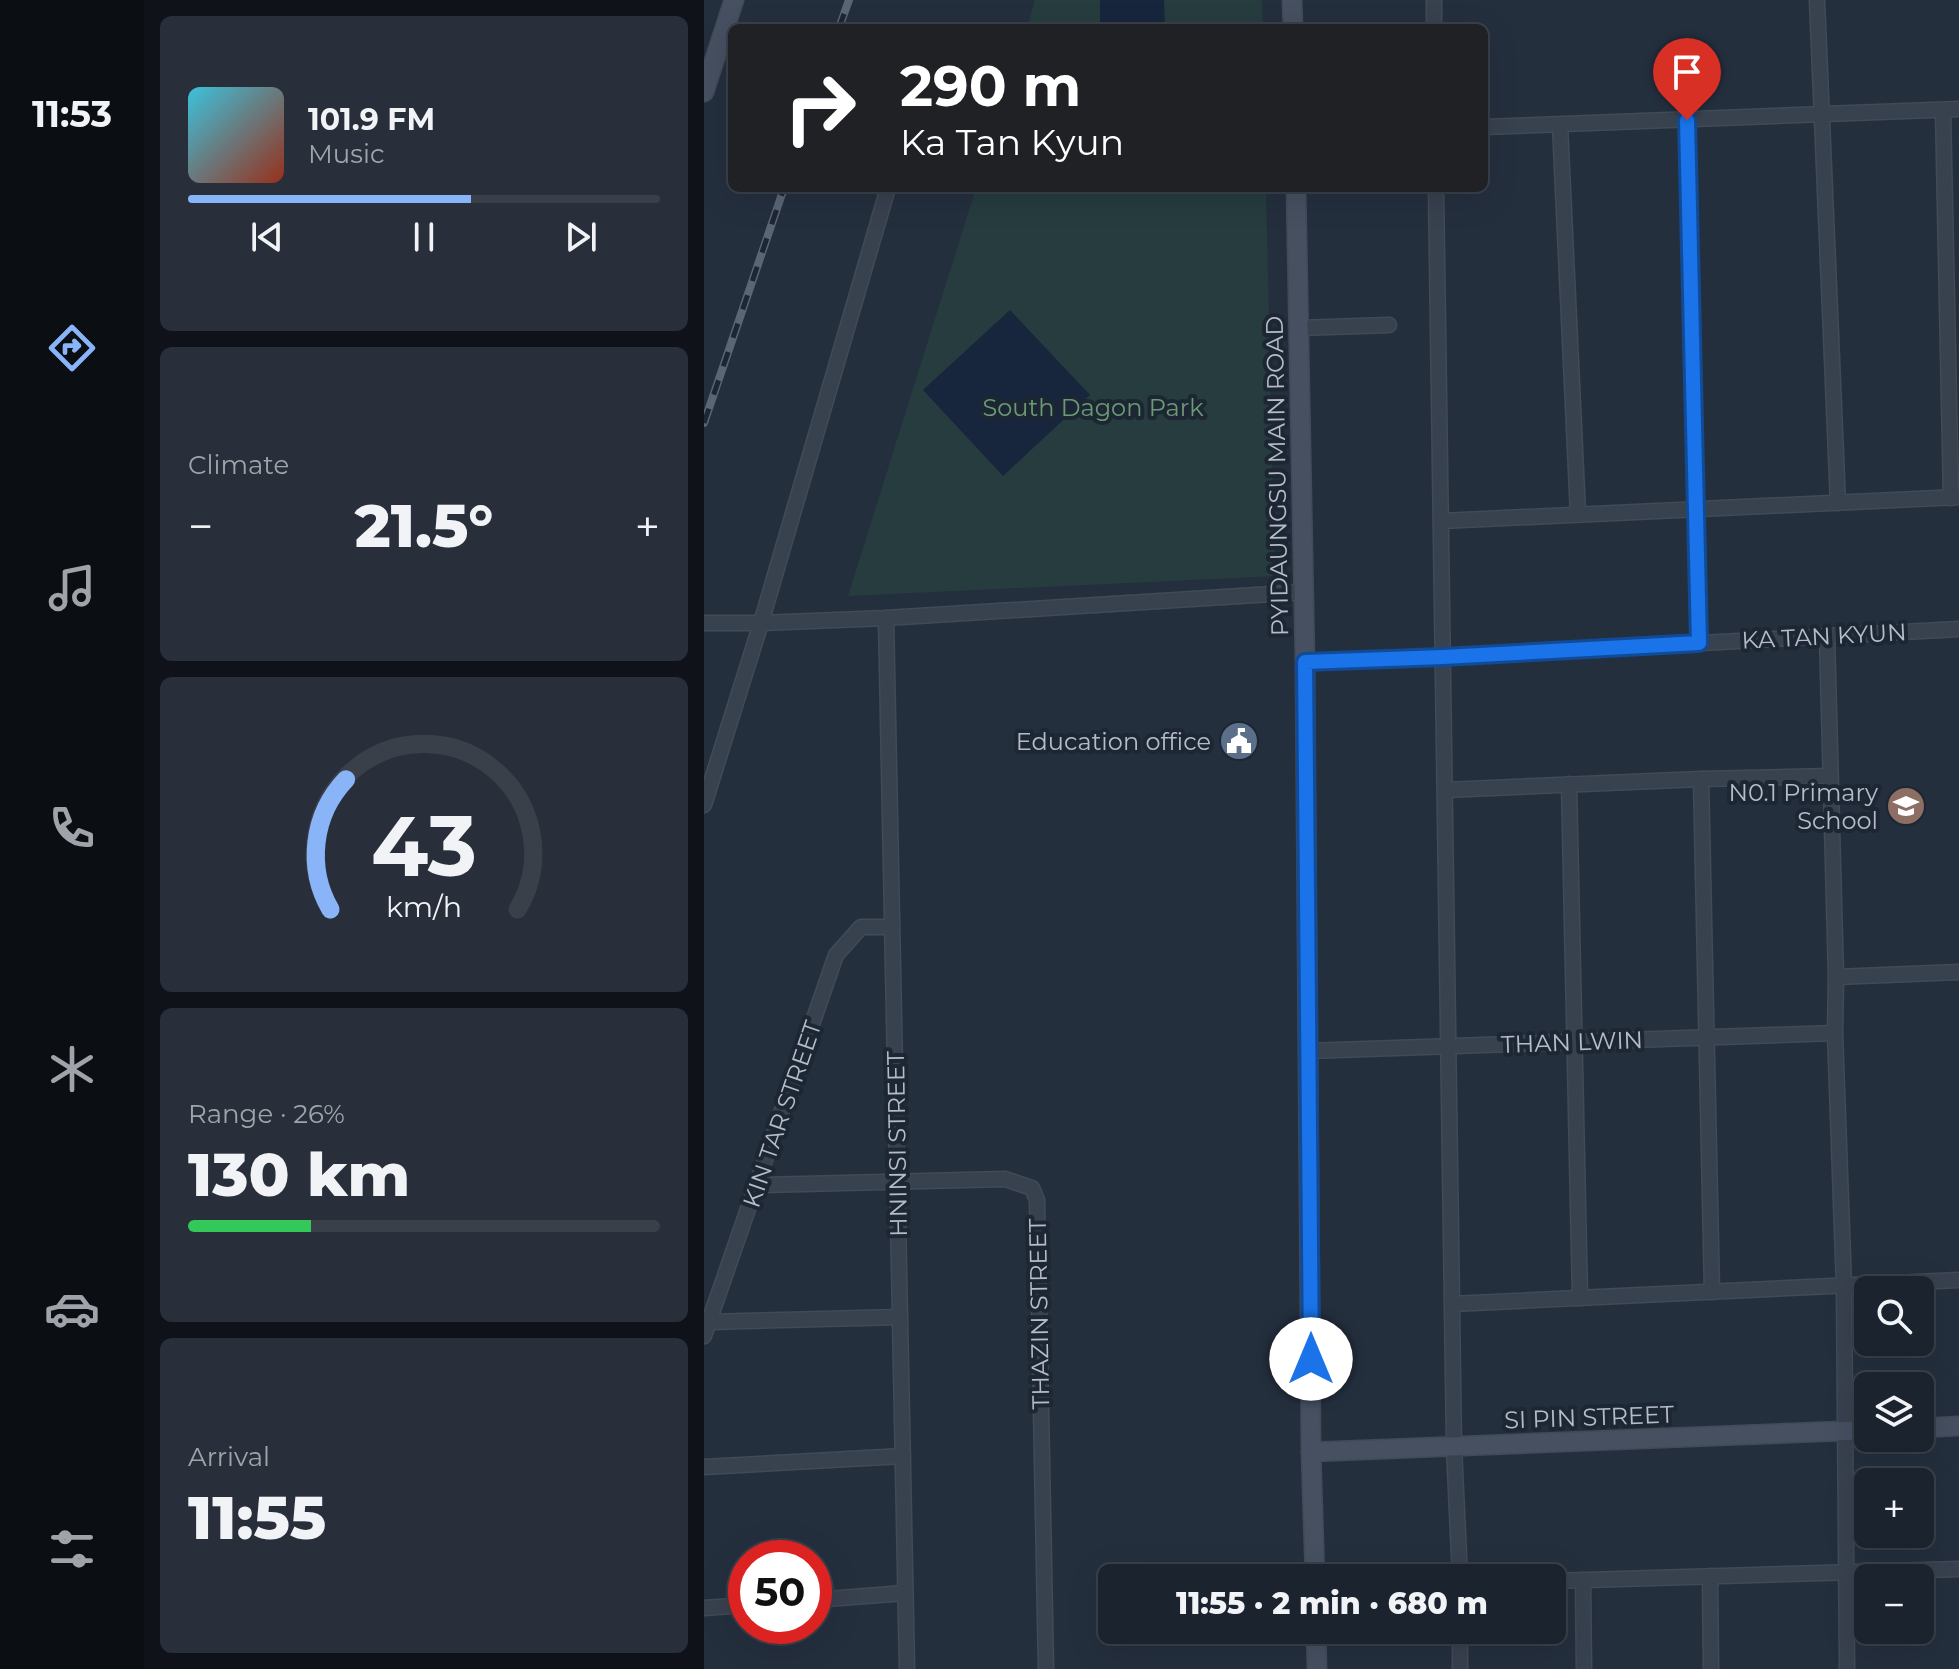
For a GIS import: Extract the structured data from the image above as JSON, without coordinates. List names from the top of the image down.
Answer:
{
  "streets": {
    "main road": ["PYIDAUNGSU MAIN ROAD", "SI PIN STREET"],
    "street": [
      "KA TAN KYUN",
      "THAN LWIN",
      "KIN TAR STREET",
      "HNINSI STREET",
      "THAZIN STREET"
    ]
  },
  "crossings": [
    ["PYIDAUNGSU MAIN ROAD", "KA TAN KYUN"],
    ["PYIDAUNGSU MAIN ROAD", "THAN LWIN"],
    ["PYIDAUNGSU MAIN ROAD", "SI PIN STREET"],
    ["KIN TAR STREET", "HNINSI STREET"],
    ["KIN TAR STREET", "THAZIN STREET"],
    ["HNINSI STREET", "THAZIN STREET"]
  ],
  "parks": ["South Dagon Park"],
  "places": {
    "public building": ["Education office"],
    "school or university": ["N0.1 Primary School"]
  },
  "page": {
    "tabs": "11:53",
    "turn": ["290 m", "Ka Tan Kyun"],
    "song": ["101.9 FM", "Music"],
    "tile": [
      "Climate",
      ["Range · 26%", "130 km"],
      ["Arrival", "11:55"]
    ],
    "heat": ["−", "21.5°", "+"],
    "map_buttons": ["+", "−"],
    "limit": "50",
    "trip": "11:55 · 2 min · 680 m",
    "gauge": ["43", "km/h"]
  }
}
